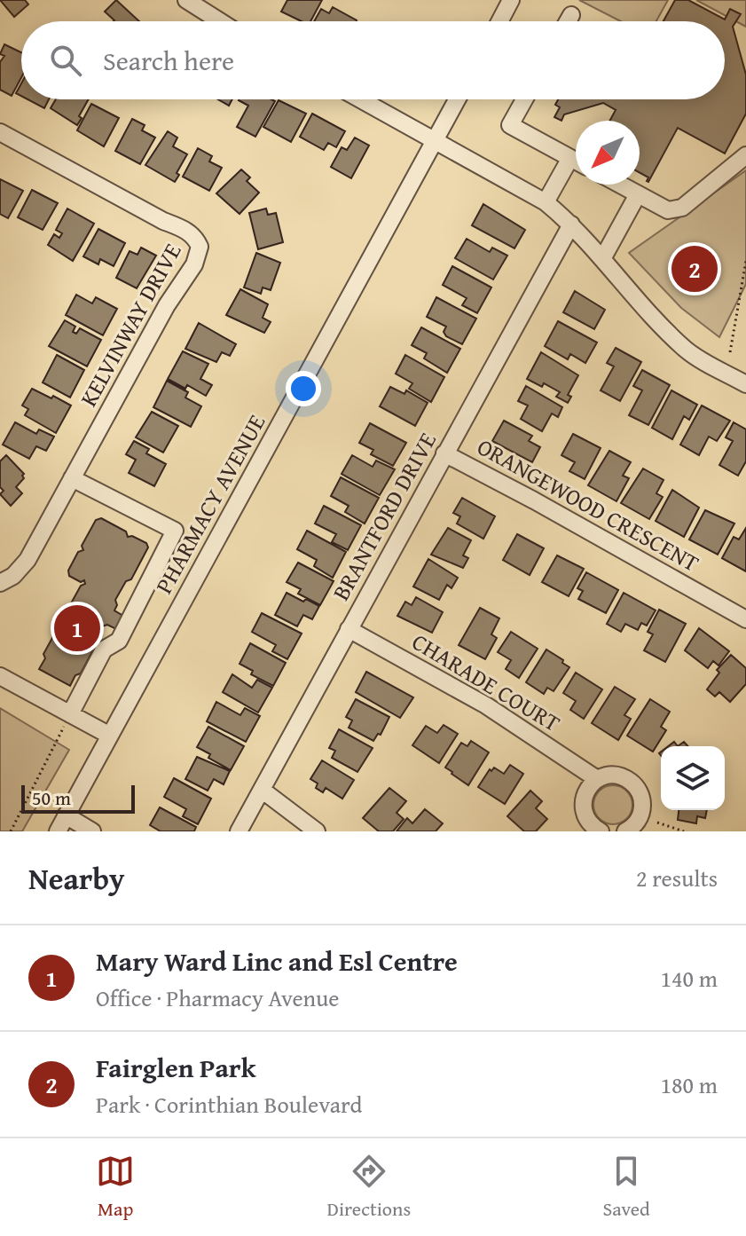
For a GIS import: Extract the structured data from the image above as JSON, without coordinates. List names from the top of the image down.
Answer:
{
  "streets": {
    "street": [
      "KELVINWAY DRIVE",
      "PHARMACY AVENUE",
      "ORANGEWOOD CRESCENT",
      "BRANTFORD DRIVE",
      "CHARADE COURT"
    ]
  },
  "crossings": [
    ["ORANGEWOOD CRESCENT", "BRANTFORD DRIVE"],
    ["BRANTFORD DRIVE", "CHARADE COURT"]
  ],
  "scale_bar": "50 m",
  "north": "bottom left",
  "page": {
    "search": "Search here",
    "pins": ["2", "1"],
    "scale": "50 m",
    "heading": ["Nearby", "2 results"],
    "list": [
      {
        "mark": "1",
        "name": "Mary Ward Linc and Esl Centre",
        "note": "Office · Pharmacy Avenue",
        "value": "140 m"
      },
      {
        "mark": "2",
        "name": "Fairglen Park",
        "note": "Park · Corinthian Boulevard",
        "value": "180 m"
      }
    ],
    "nav": ["Map", "Directions", "Saved"]
  }
}
